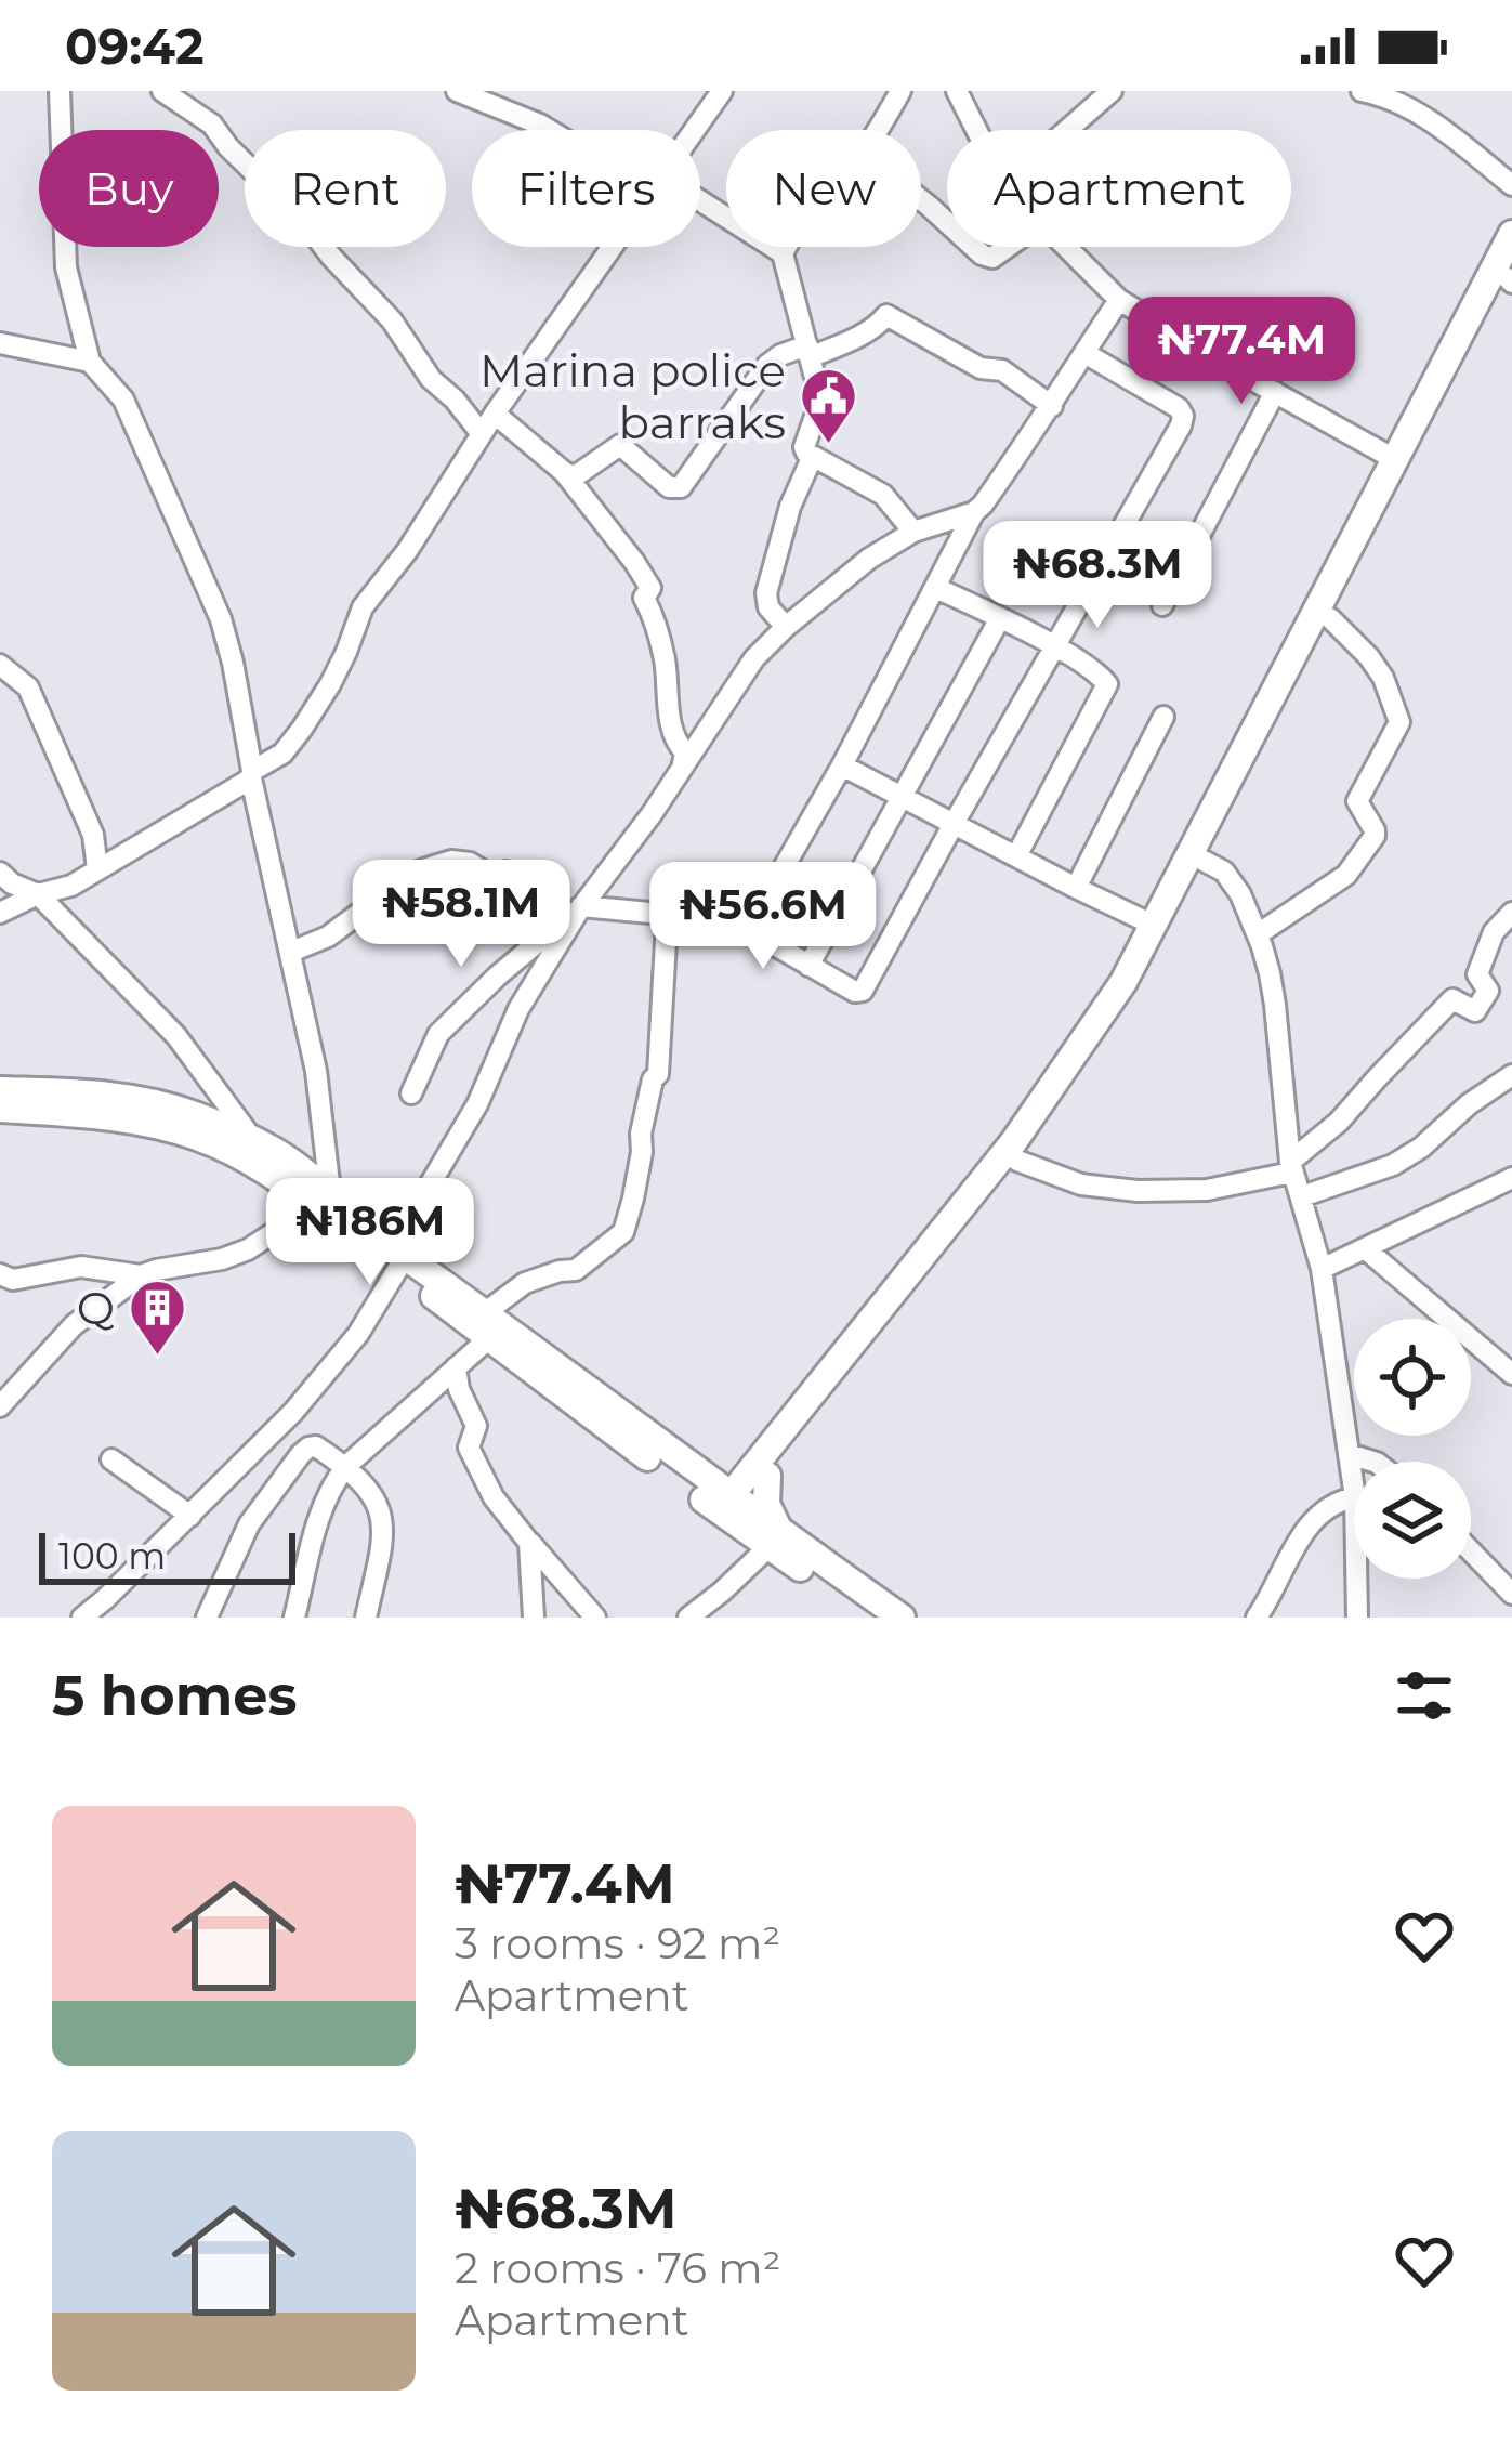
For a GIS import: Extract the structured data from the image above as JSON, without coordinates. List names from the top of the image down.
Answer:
{
  "places": {
    "public building": ["Marina police barraks"],
    "building": ["Q"]
  },
  "scale_bar": "100 m",
  "page": {
    "status": "09:42",
    "chip": [
      "Buy",
      "Rent",
      "Filters",
      "New",
      "Apartment"
    ],
    "price": [
      "₦77.4M",
      "₦68.3M",
      "₦58.1M",
      "₦56.6M",
      "₦186M"
    ],
    "scale": "100 m",
    "heading": "5 homes",
    "list": [
      {
        "name": "₦77.4M",
        "note": "3 rooms · 92 m² · Apartment"
      },
      {
        "name": "₦68.3M",
        "note": "2 rooms · 76 m² · Apartment"
      }
    ]
  }
}
